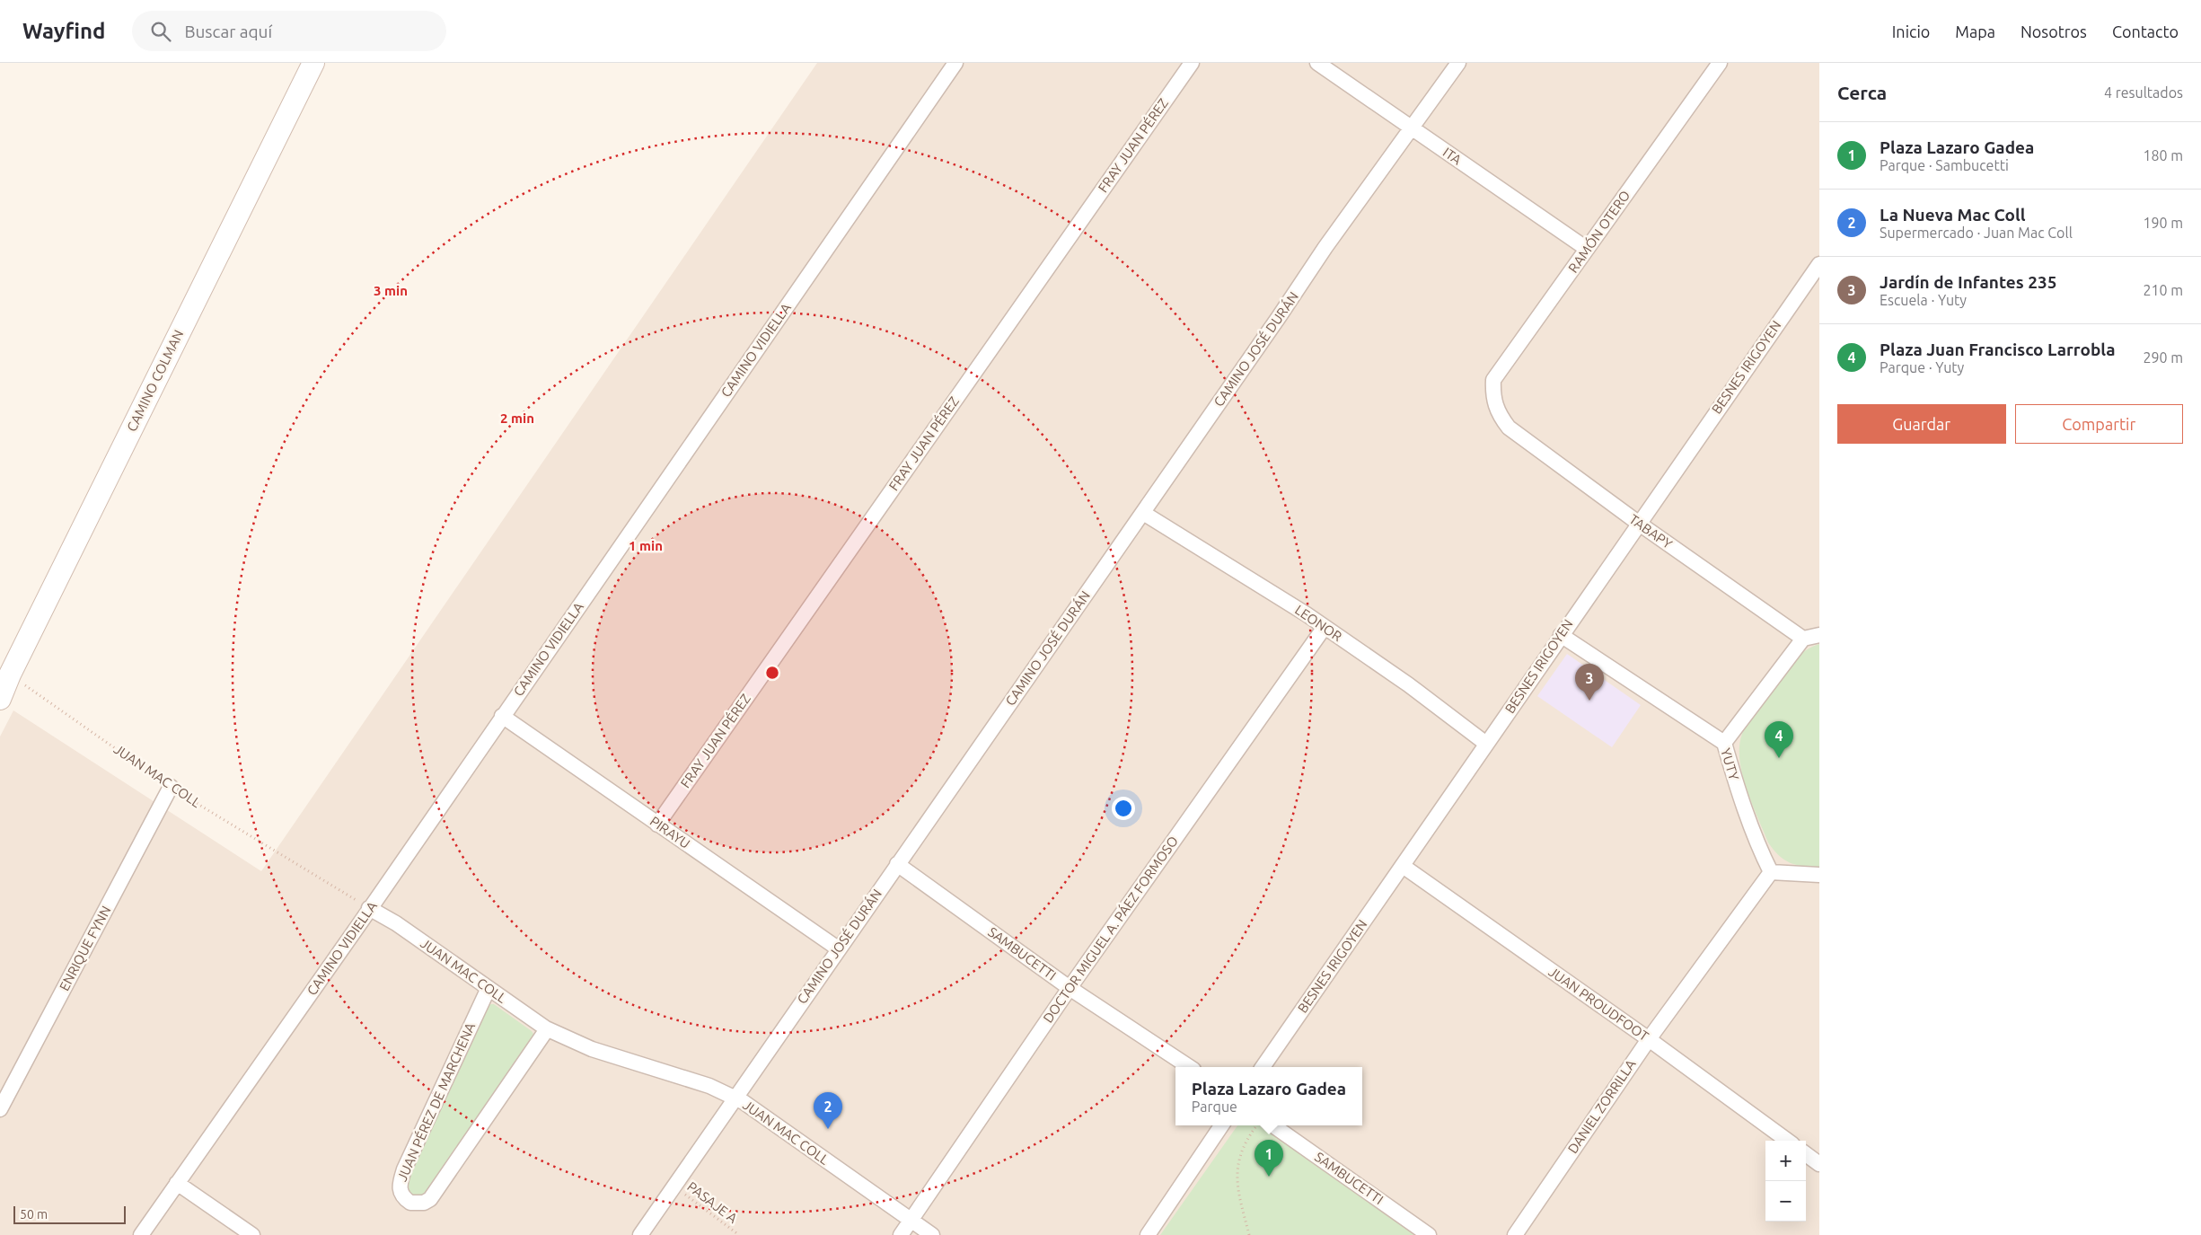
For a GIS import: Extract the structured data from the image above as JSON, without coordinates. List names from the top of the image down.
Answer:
{
  "streets": {
    "street": [
      "FRAY JUAN PÉREZ",
      "ITA",
      "RAMÓN OTERO",
      "CAMINO JOSÉ DURÁN",
      "CAMINO VIDIELLA",
      "BESNES IRIGOYEN",
      "CAMINO COLMAN",
      "TABAPY",
      "LEONOR",
      "YUTY",
      "JUAN MAC COLL",
      "PIRAYU",
      "DOCTOR MIGUEL A. PÁEZ FORMOSO",
      "ENRIQUE FYNN",
      "SAMBUCETTI",
      "JUAN PROUDFOOT",
      "JUAN PÉREZ DE MARCHENA",
      "DANIEL ZORRILLA"
    ],
    "path": ["PASAJE A"]
  },
  "crossings": [
    ["FRAY JUAN PÉREZ", "PIRAYU"],
    ["ITA", "RAMÓN OTERO"],
    ["ITA", "CAMINO JOSÉ DURÁN"],
    ["RAMÓN OTERO", "TABAPY"],
    ["CAMINO JOSÉ DURÁN", "LEONOR"],
    ["CAMINO JOSÉ DURÁN", "JUAN MAC COLL"],
    ["CAMINO JOSÉ DURÁN", "PIRAYU"],
    ["CAMINO JOSÉ DURÁN", "SAMBUCETTI"],
    ["CAMINO JOSÉ DURÁN", "PASAJE A"],
    ["CAMINO VIDIELLA", "JUAN MAC COLL"],
    ["CAMINO VIDIELLA", "PIRAYU"],
    ["BESNES IRIGOYEN", "TABAPY"],
    ["BESNES IRIGOYEN", "LEONOR"],
    ["BESNES IRIGOYEN", "YUTY"],
    ["BESNES IRIGOYEN", "JUAN PROUDFOOT"],
    ["CAMINO COLMAN", "JUAN MAC COLL"],
    ["LEONOR", "DOCTOR MIGUEL A. PÁEZ FORMOSO"],
    ["YUTY", "DANIEL ZORRILLA"],
    ["JUAN MAC COLL", "DOCTOR MIGUEL A. PÁEZ FORMOSO"],
    ["JUAN MAC COLL", "ENRIQUE FYNN"],
    ["JUAN MAC COLL", "JUAN PÉREZ DE MARCHENA"],
    ["DOCTOR MIGUEL A. PÁEZ FORMOSO", "SAMBUCETTI"],
    ["JUAN PROUDFOOT", "DANIEL ZORRILLA"]
  ],
  "scale_bar": "50 m",
  "page": {
    "header": "Wayfind",
    "search": "Buscar aquí",
    "nav": [
      "Inicio",
      "Mapa",
      "Nosotros",
      "Contacto"
    ],
    "heading": ["Cerca", "4 resultados"],
    "list": [
      {
        "mark": "1",
        "name": "Plaza Lazaro Gadea",
        "note": "Parque · Sambucetti",
        "value": "180 m"
      },
      {
        "mark": "2",
        "name": "La Nueva Mac Coll",
        "note": "Supermercado · Juan Mac Coll",
        "value": "190 m"
      },
      {
        "mark": "3",
        "name": "Jardín de Infantes 235",
        "note": "Escuela · Yuty",
        "value": "210 m"
      },
      {
        "mark": "4",
        "name": "Plaza Juan Francisco Larrobla",
        "note": "Parque · Yuty",
        "value": "290 m"
      }
    ],
    "buttons": ["Guardar", "Compartir"],
    "pins": [
      "3",
      "4",
      "2",
      "1"
    ],
    "popup": ["Plaza Lazaro Gadea", "Parque"],
    "map_buttons": ["+", "−"],
    "scale": "50 m"
  },
  "rings": ["3 min", "2 min", "1 min"]
}
